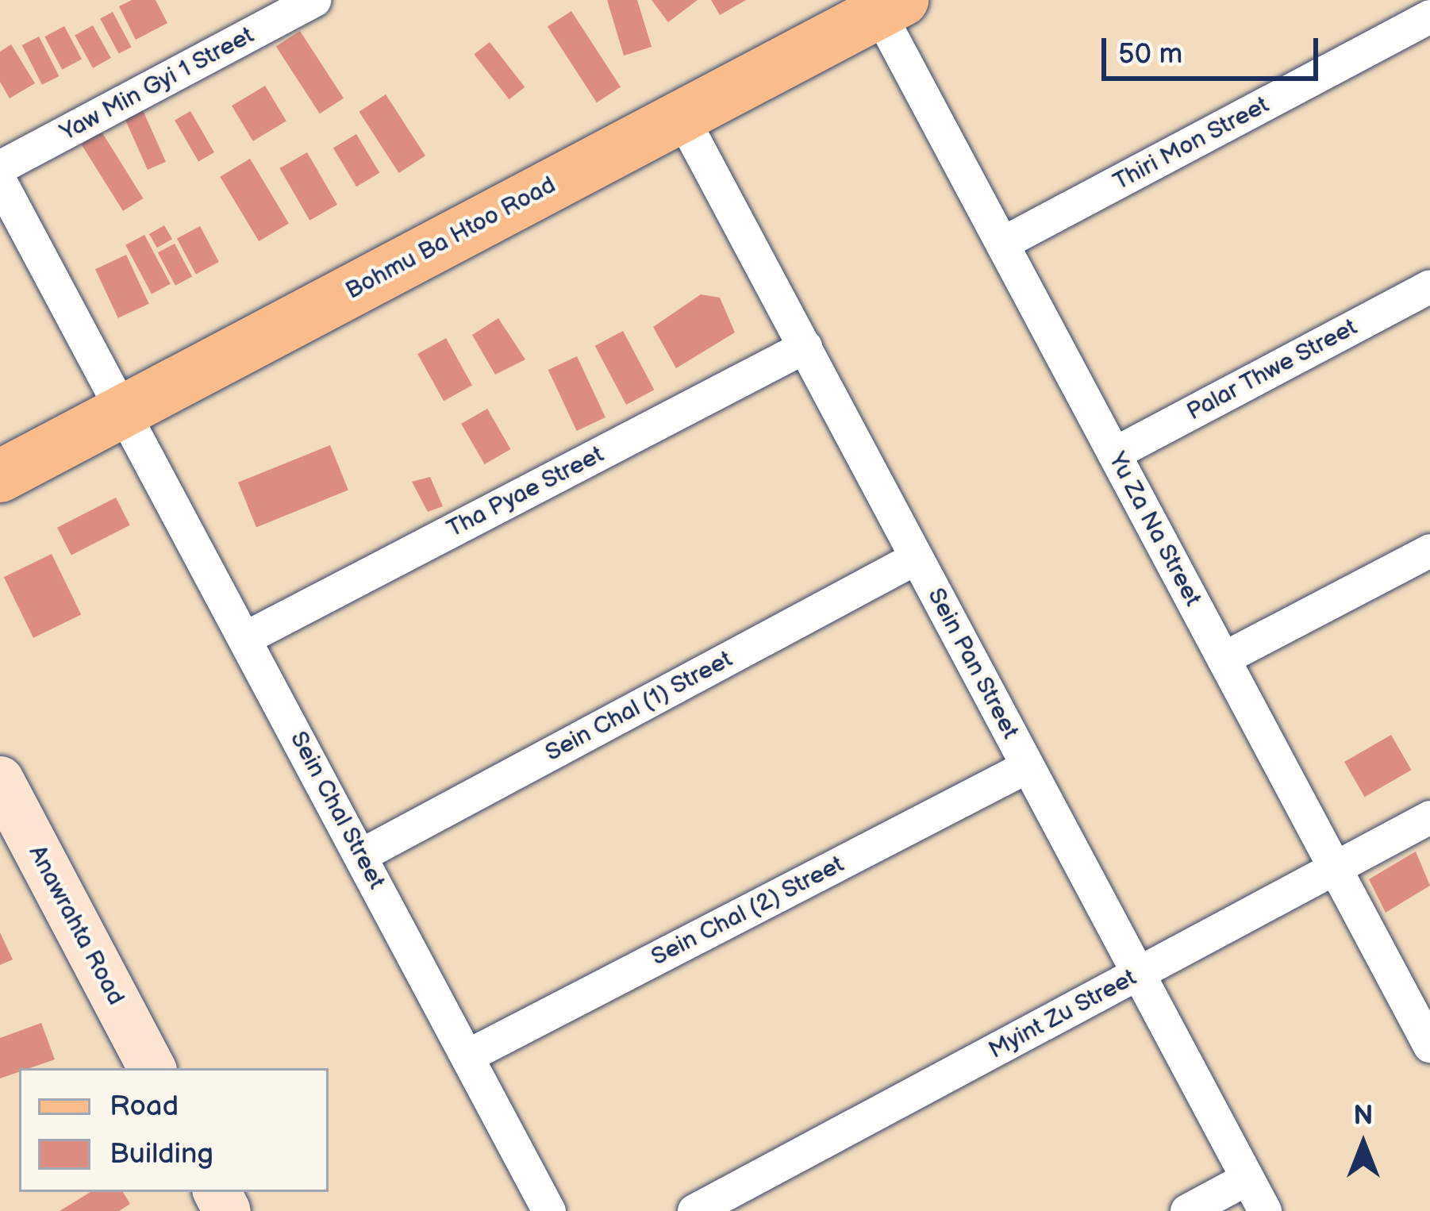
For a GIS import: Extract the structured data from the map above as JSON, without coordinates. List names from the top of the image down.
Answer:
{
  "streets": {
    "main road": ["Bohmu Ba Htoo Road", "Anawrahta Road"],
    "street": [
      "Yaw Min Gyi 1 Street",
      "Thiri Mon Street",
      "Palar Thwe Street",
      "Tha Pyae Street",
      "Yu Za Na Street",
      "Sein Pan Street",
      "Sein Chal (1) Street",
      "Sein Chal Street",
      "Sein Chal (2) Street",
      "Myint Zu Street"
    ]
  },
  "crossings": [
    ["Thiri Mon Street", "Yu Za Na Street"],
    ["Bohmu Ba Htoo Road", "Yu Za Na Street"],
    ["Bohmu Ba Htoo Road", "Sein Pan Street"],
    ["Bohmu Ba Htoo Road", "Sein Chal Street"],
    ["Palar Thwe Street", "Yu Za Na Street"],
    ["Tha Pyae Street", "Sein Pan Street"],
    ["Tha Pyae Street", "Sein Chal Street"],
    ["Yu Za Na Street", "Myint Zu Street"],
    ["Sein Pan Street", "Sein Chal (1) Street"],
    ["Sein Pan Street", "Sein Chal (2) Street"],
    ["Sein Pan Street", "Myint Zu Street"],
    ["Sein Chal (1) Street", "Sein Chal Street"],
    ["Sein Chal Street", "Sein Chal (2) Street"]
  ],
  "legend": ["Road", "Building"],
  "scale_bar": "50 m",
  "north": "top"
}
